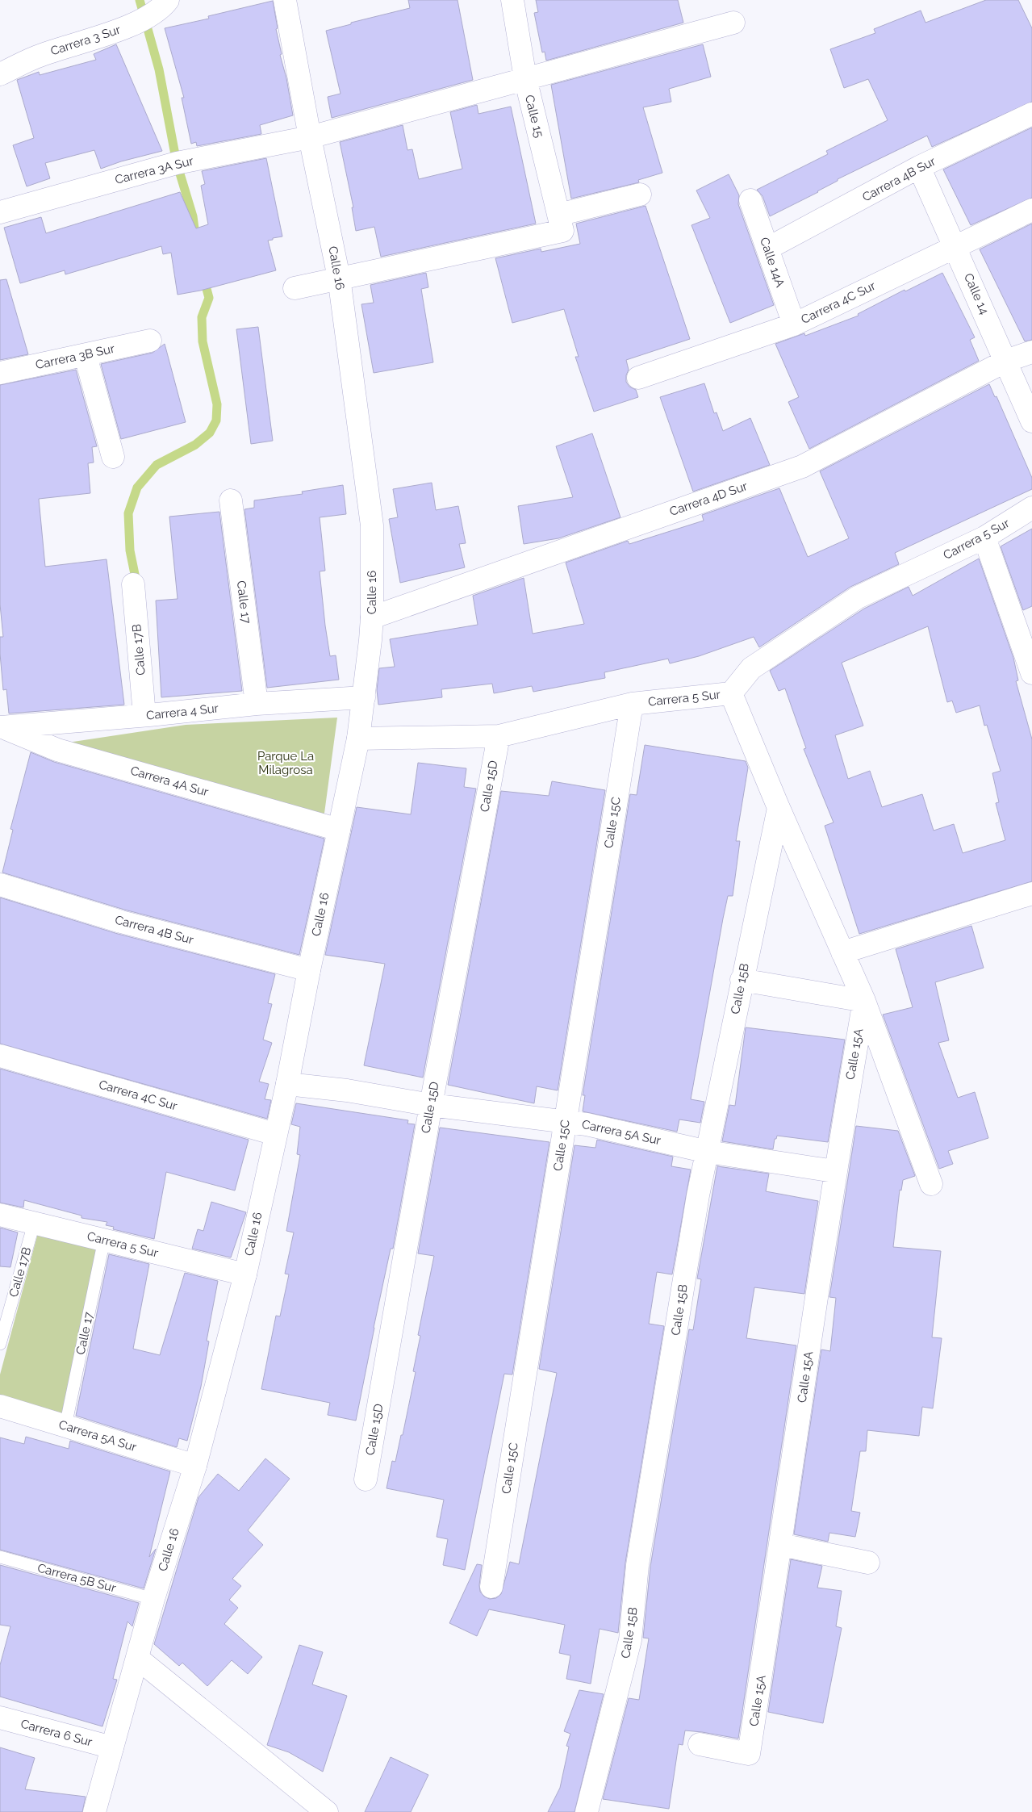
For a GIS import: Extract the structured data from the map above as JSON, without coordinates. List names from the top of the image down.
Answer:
{
  "streets": {
    "street": [
      "Carrera 3 Sur",
      "Calle 15",
      "Carrera 3A Sur",
      "Carrera 4B Sur",
      "Calle 14A",
      "Calle 16",
      "Calle 14",
      "Carrera 4C Sur",
      "Carrera 3B Sur",
      "Carrera 4D Sur",
      "Carrera 5 Sur",
      "Calle 17",
      "Calle 17B",
      "Carrera 4 Sur",
      "Carrera 4A Sur",
      "Calle 15D",
      "Calle 15C",
      "Calle 15B",
      "Calle 15A",
      "Carrera 5A Sur",
      "Carrera 6 Sur"
    ],
    "lane": ["Carrera 5B Sur"]
  },
  "crossings": [
    ["Calle 15", "Carrera 3A Sur"],
    ["Carrera 3A Sur", "Calle 16"],
    ["Carrera 4B Sur", "Calle 14A"],
    ["Carrera 4B Sur", "Calle 16"],
    ["Carrera 4B Sur", "Calle 14"],
    ["Calle 14A", "Carrera 4C Sur"],
    ["Calle 16", "Carrera 4C Sur"],
    ["Calle 16", "Carrera 4D Sur"],
    ["Calle 16", "Carrera 5 Sur"],
    ["Calle 16", "Carrera 4 Sur"],
    ["Calle 16", "Carrera 4A Sur"],
    ["Calle 16", "Carrera 5A Sur"],
    ["Calle 16", "Carrera 5B Sur"],
    ["Calle 16", "Carrera 6 Sur"],
    ["Calle 14", "Carrera 4C Sur"],
    ["Calle 14", "Carrera 4D Sur"],
    ["Carrera 5 Sur", "Calle 17"],
    ["Carrera 5 Sur", "Calle 17B"],
    ["Carrera 5 Sur", "Calle 15D"],
    ["Carrera 5 Sur", "Calle 15C"],
    ["Calle 17", "Carrera 4 Sur"],
    ["Calle 17", "Carrera 5A Sur"],
    ["Calle 17B", "Carrera 4 Sur"],
    ["Carrera 4 Sur", "Carrera 4A Sur"],
    ["Calle 15D", "Carrera 5A Sur"],
    ["Calle 15C", "Carrera 5A Sur"],
    ["Calle 15B", "Carrera 5A Sur"],
    ["Calle 15A", "Carrera 5A Sur"]
  ],
  "parks": ["Parque La Milagrosa"]
}
